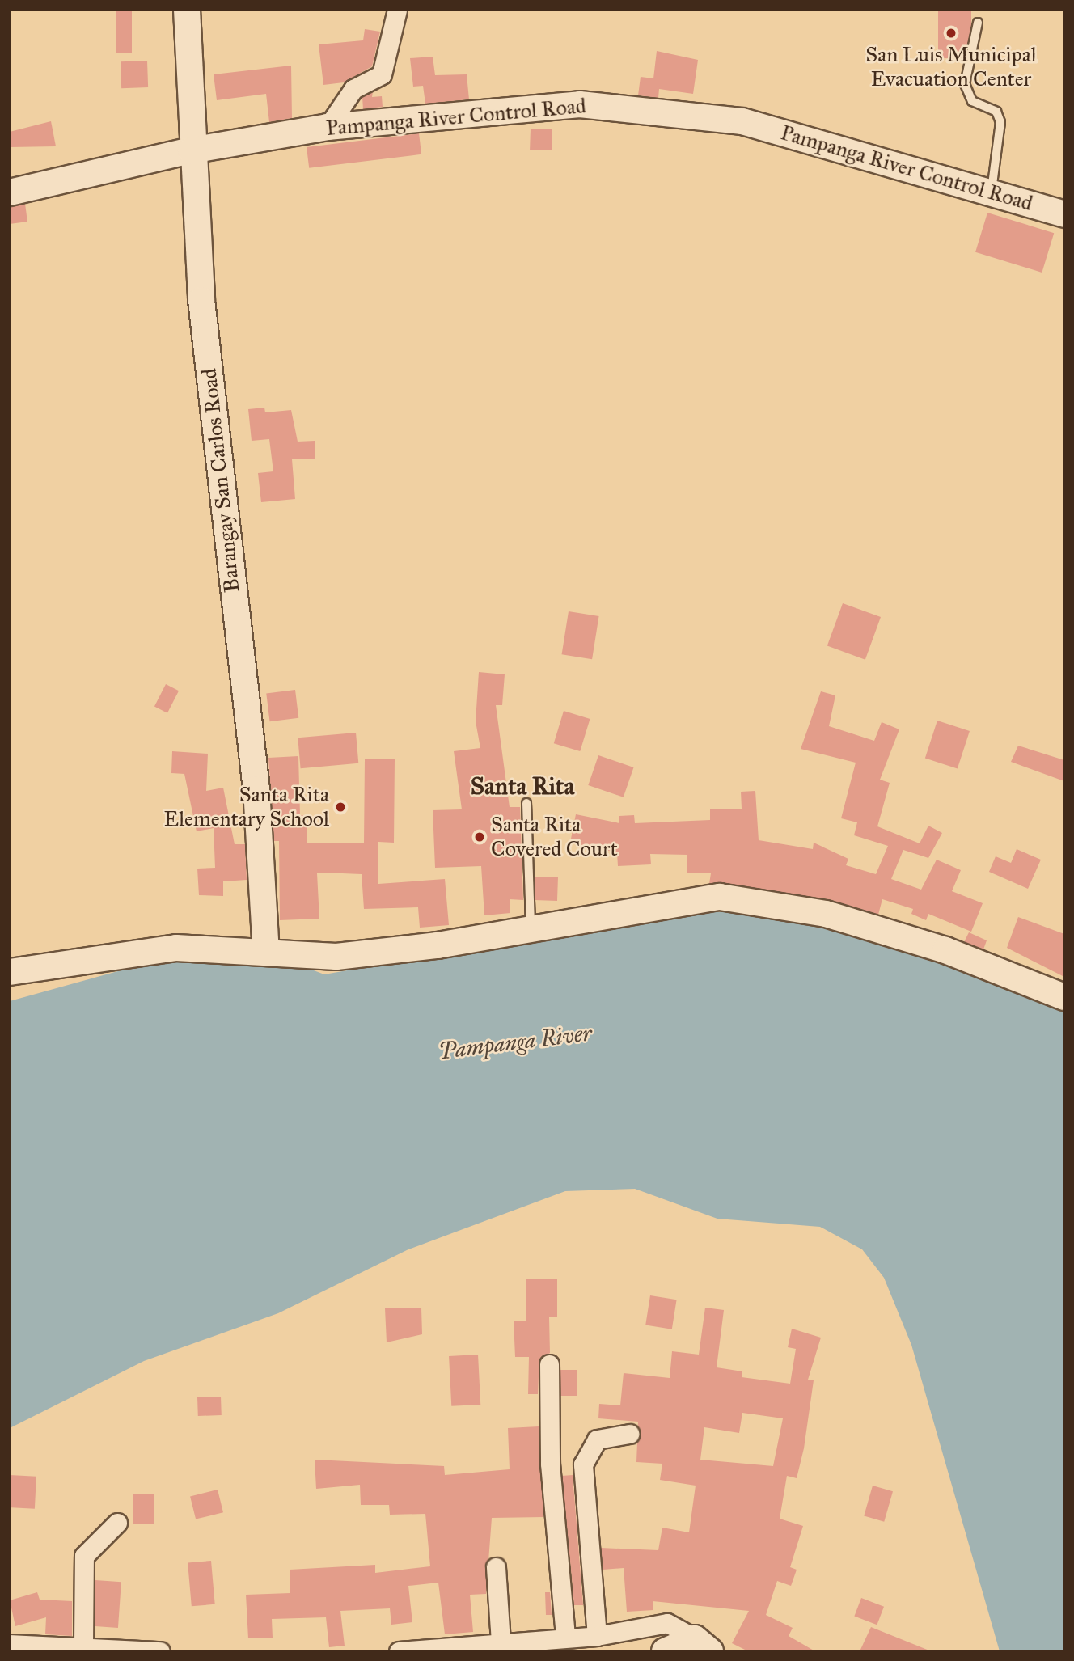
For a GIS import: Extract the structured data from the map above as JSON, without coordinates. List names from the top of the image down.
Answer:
{
  "streets": {
    "street": ["Pampanga River Control Road", "Barangay San Carlos Road"]
  },
  "crossings": [
    ["Pampanga River Control Road", "Barangay San Carlos Road"]
  ],
  "districts": ["Santa Rita"],
  "water": ["Pampanga River"],
  "places": ["San Luis Municipal Evacuation Center", "Santa Rita Elementary School", "Santa Rita Covered Court"]
}
